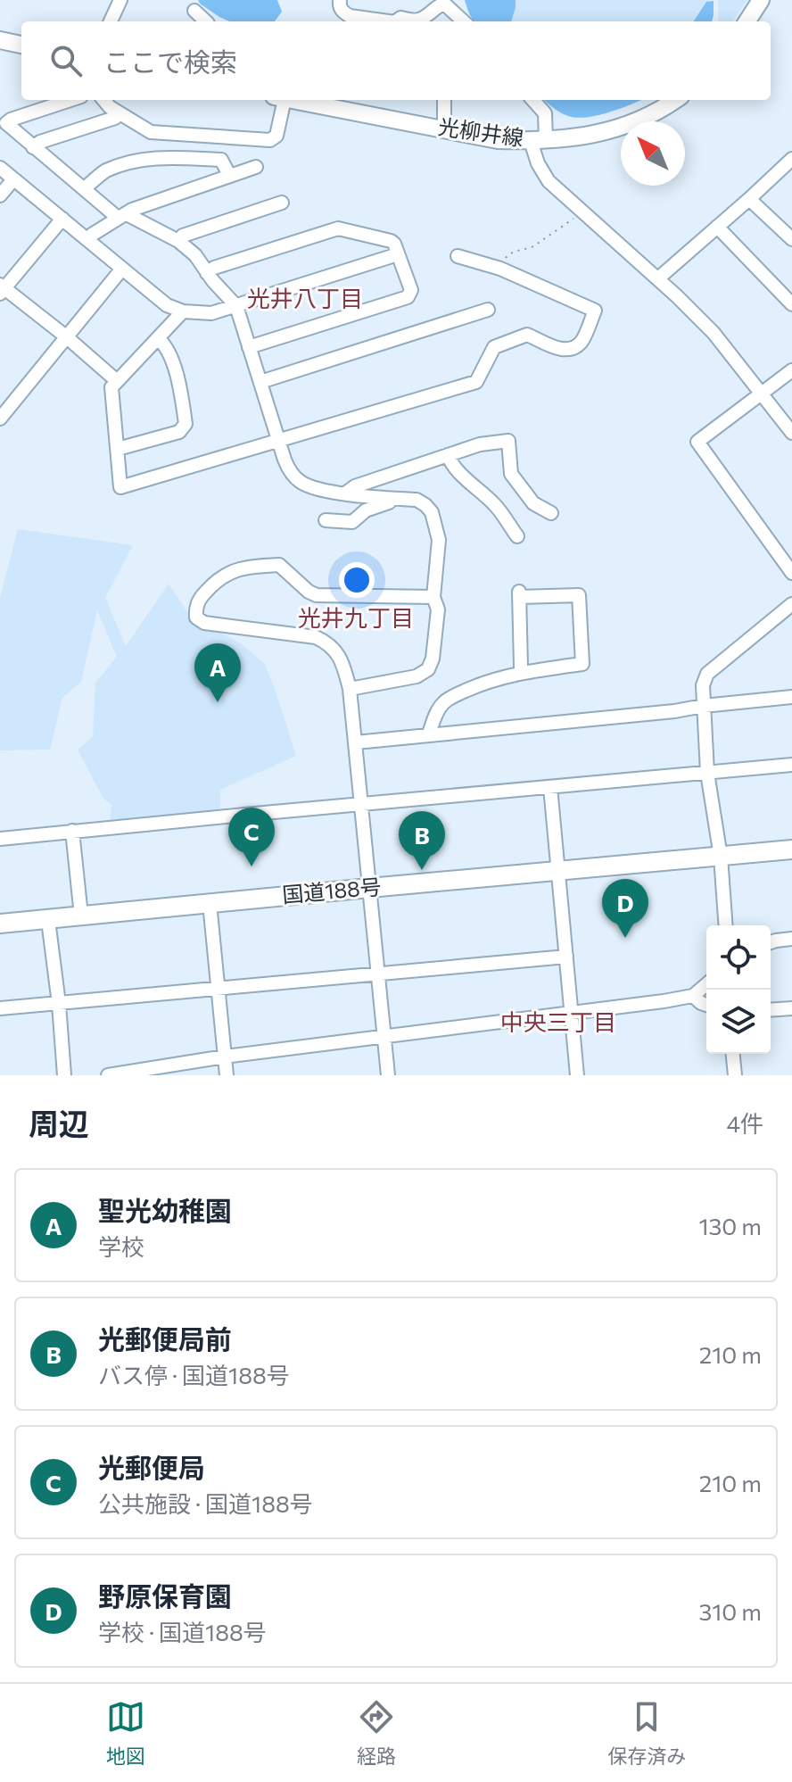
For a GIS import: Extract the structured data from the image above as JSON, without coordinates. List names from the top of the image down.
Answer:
{
  "streets": {
    "highway": ["国道188号"],
    "main road": ["光柳井線"]
  },
  "districts": ["光井八丁目", "光井九丁目", "中央三丁目"],
  "north": "top left",
  "page": {
    "search": "ここで検索",
    "pins": [
      "A",
      "C",
      "B",
      "D"
    ],
    "heading": ["周辺", "4件"],
    "list": [
      {
        "mark": "A",
        "name": "聖光幼稚園",
        "note": "学校",
        "value": "130 m"
      },
      {
        "mark": "B",
        "name": "光郵便局前",
        "note": "バス停 · 国道188号",
        "value": "210 m"
      },
      {
        "mark": "C",
        "name": "光郵便局",
        "note": "公共施設 · 国道188号",
        "value": "210 m"
      },
      {
        "mark": "D",
        "name": "野原保育園",
        "note": "学校 · 国道188号",
        "value": "310 m"
      }
    ],
    "nav": ["地図", "経路", "保存済み"]
  }
}
